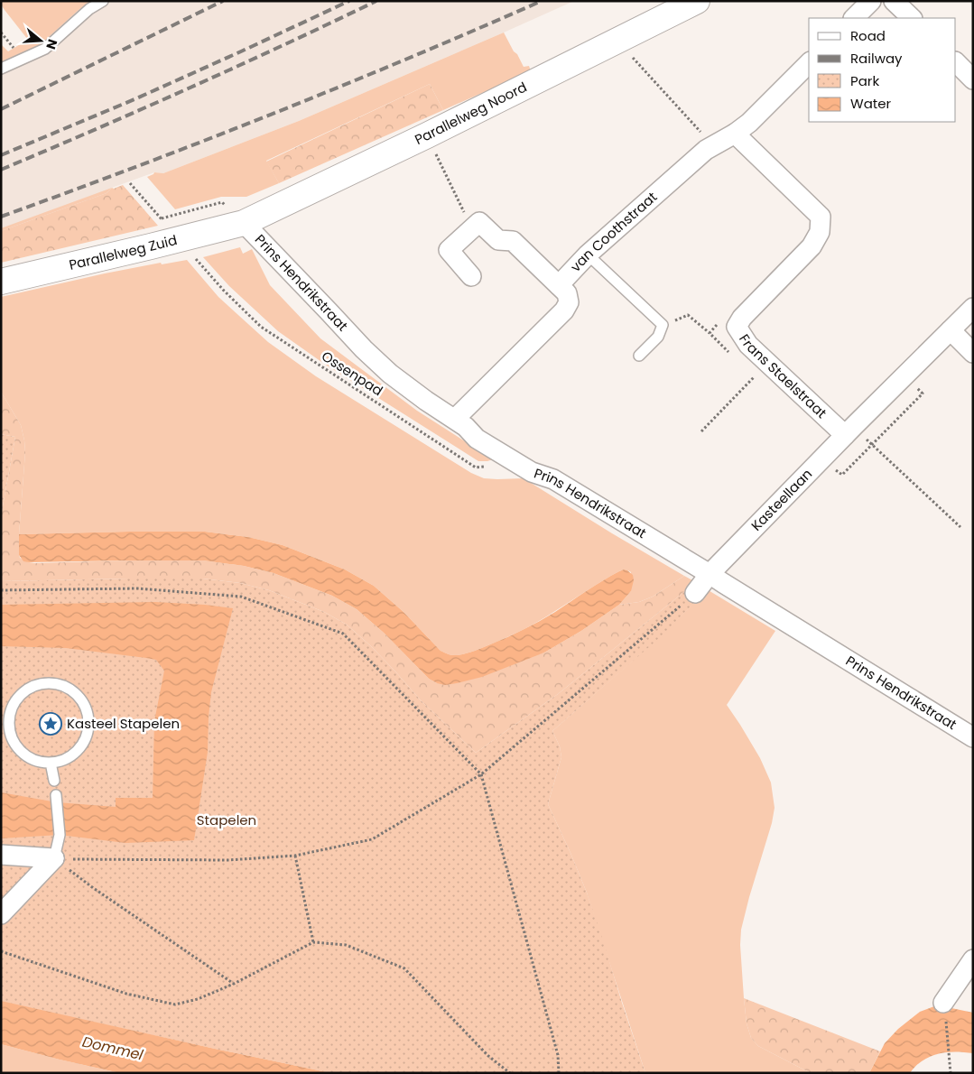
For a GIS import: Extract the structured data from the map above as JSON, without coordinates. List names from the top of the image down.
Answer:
{
  "streets": {
    "street": [
      "Parallelweg Noord",
      "van Coothstraat",
      "Parallelweg Zuid",
      "Prins Hendrikstraat",
      "Frans Staelstraat",
      "Kasteellaan"
    ],
    "path": ["Ossenpad"]
  },
  "crossings": [
    ["Parallelweg Noord", "Parallelweg Zuid"],
    ["Parallelweg Noord", "Prins Hendrikstraat"],
    ["van Coothstraat", "Frans Staelstraat"],
    ["Parallelweg Zuid", "Prins Hendrikstraat"],
    ["Prins Hendrikstraat", "Ossenpad"],
    ["Prins Hendrikstraat", "Kasteellaan"],
    ["Frans Staelstraat", "Kasteellaan"]
  ],
  "water": ["Dommel"],
  "parks": ["Stapelen"],
  "places": {
    "place": ["Kasteel Stapelen"]
  },
  "legend": [
    "Road",
    "Railway",
    "Park",
    "Water"
  ],
  "north": "right"
}
